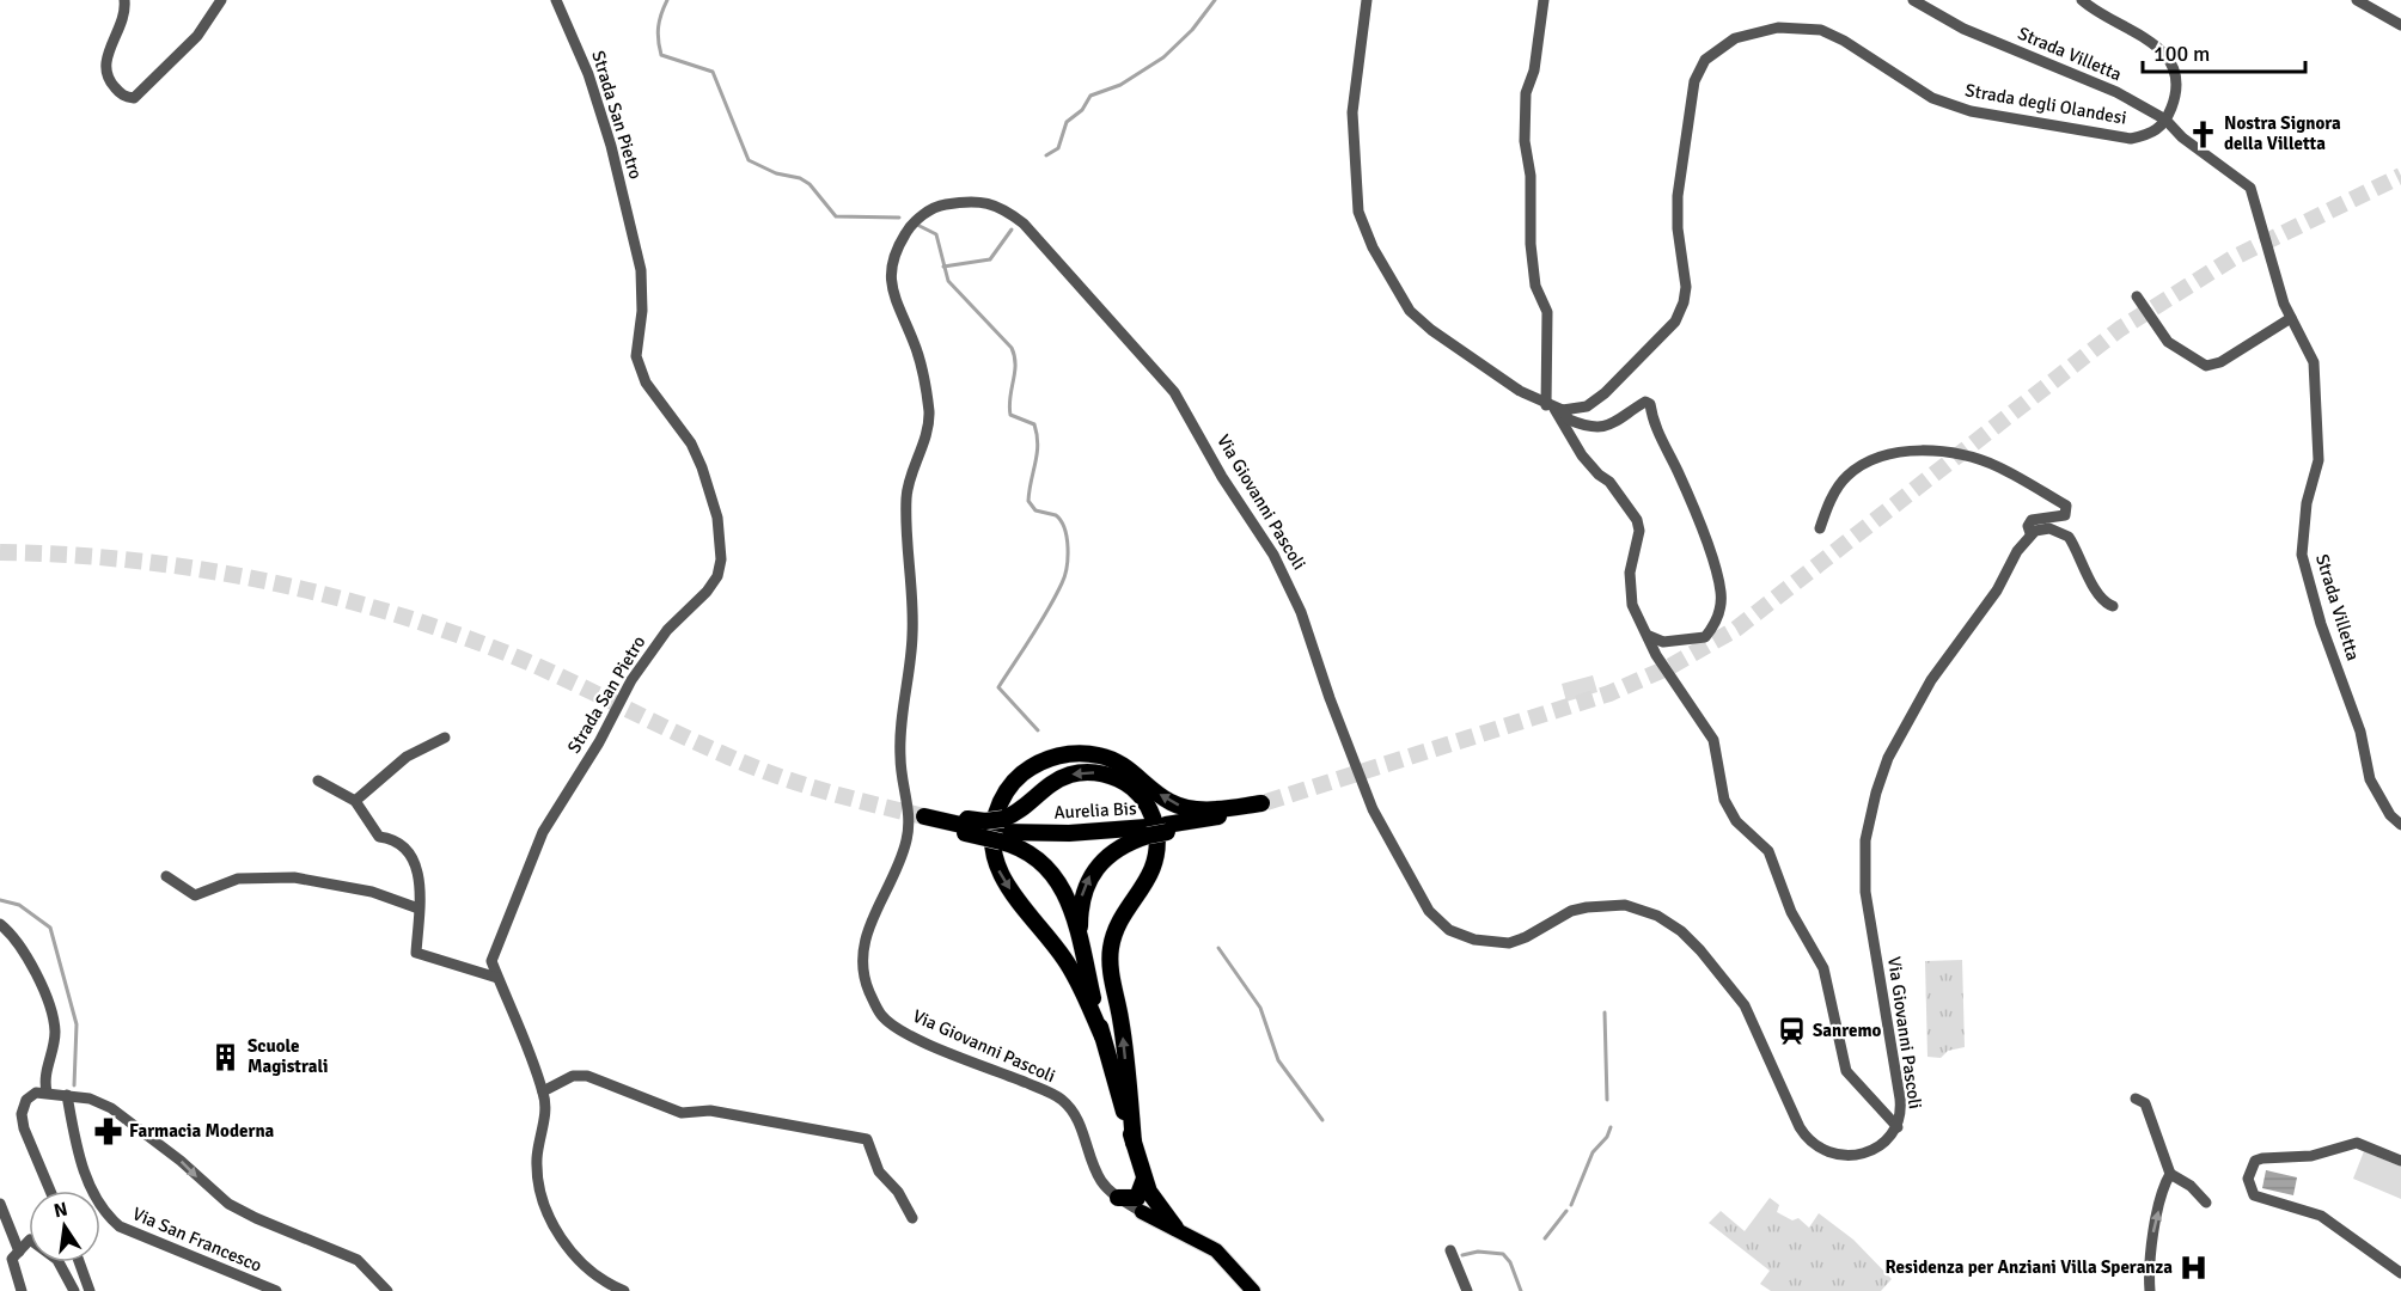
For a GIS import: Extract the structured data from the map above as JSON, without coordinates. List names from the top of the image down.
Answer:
{
  "streets": {
    "highway": ["Aurelia Bis"],
    "main road": ["Via Giovanni Pascoli"],
    "street": [
      "Strada Villetta",
      "Strada degli Olandesi",
      "Strada San Pietro",
      "Via San Francesco"
    ]
  },
  "crossings": [
    ["Strada Villetta", "Strada degli Olandesi"]
  ],
  "places": {
    "church": ["Nostra Signora della Villetta"],
    "station": ["Sanremo"],
    "building": ["Scuole Magistrali"],
    "pharmacy": ["Farmacia Moderna"],
    "hospital": ["Residenza per Anziani Villa Speranza"]
  },
  "scale_bar": "100 m",
  "north": "top"
}
